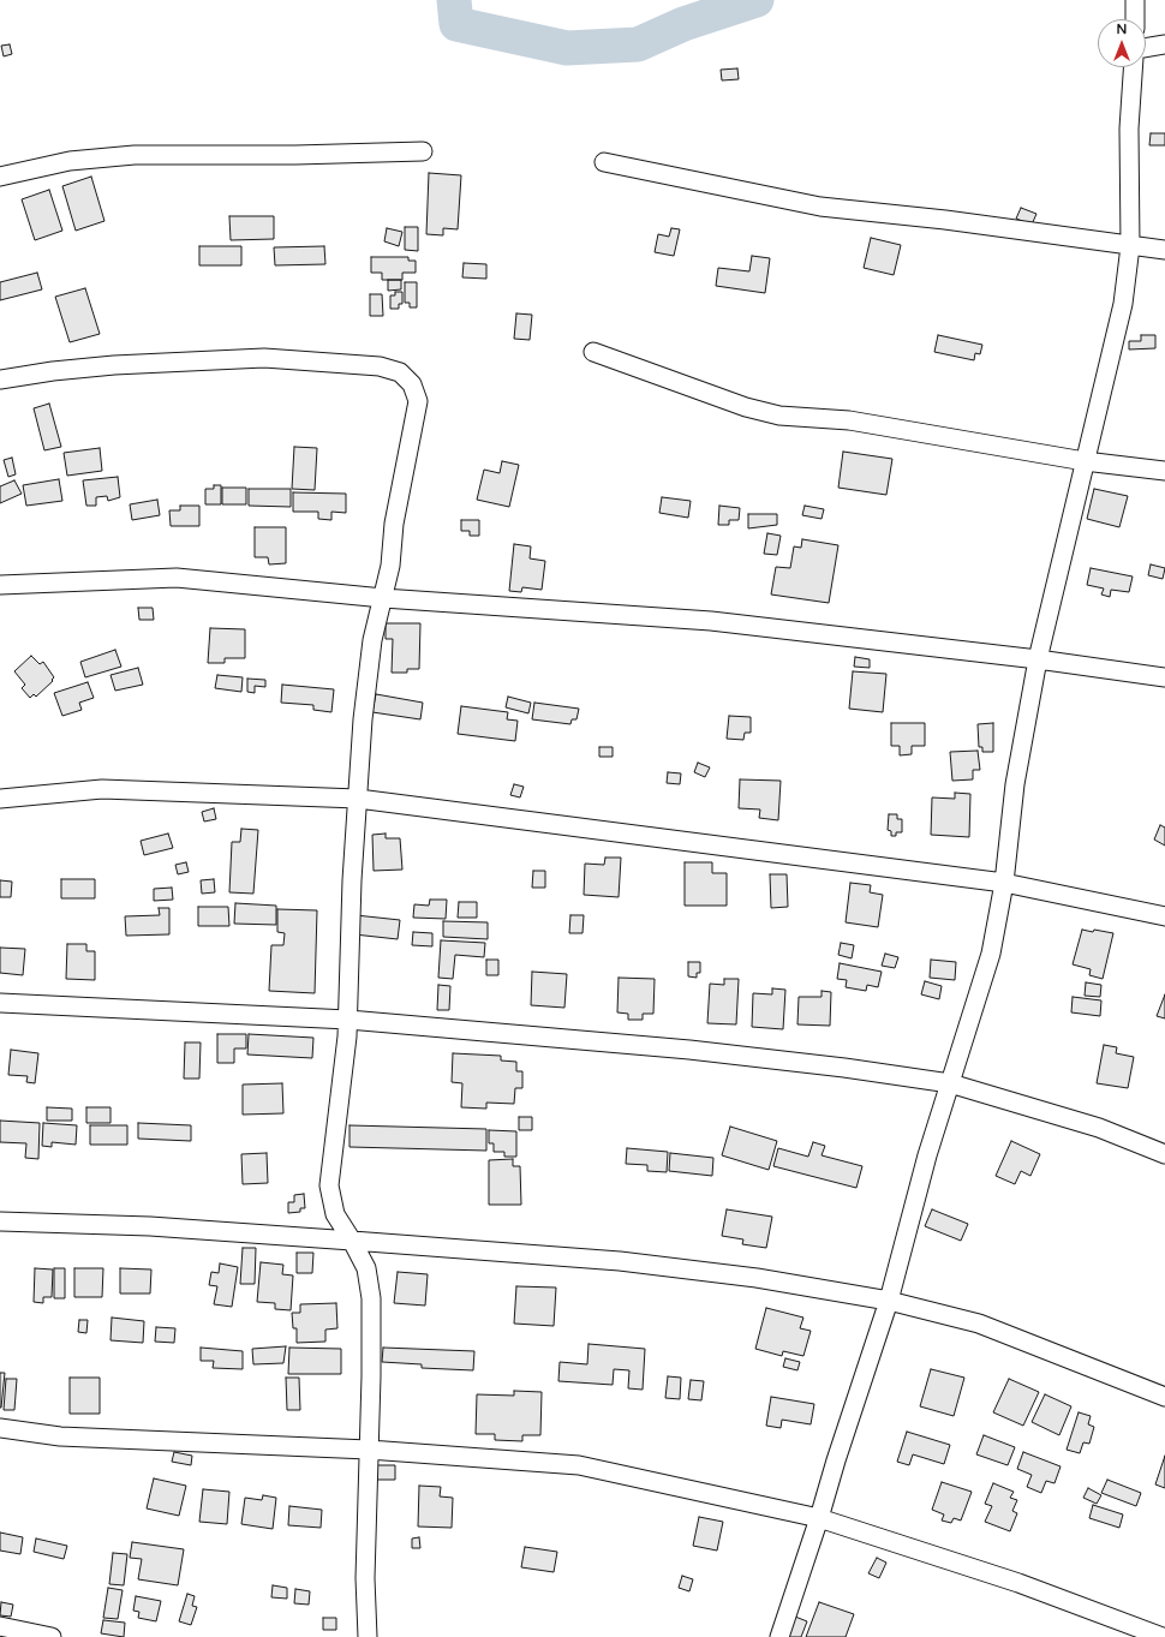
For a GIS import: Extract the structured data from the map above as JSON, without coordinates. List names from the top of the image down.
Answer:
{
  "north": "top"
}
